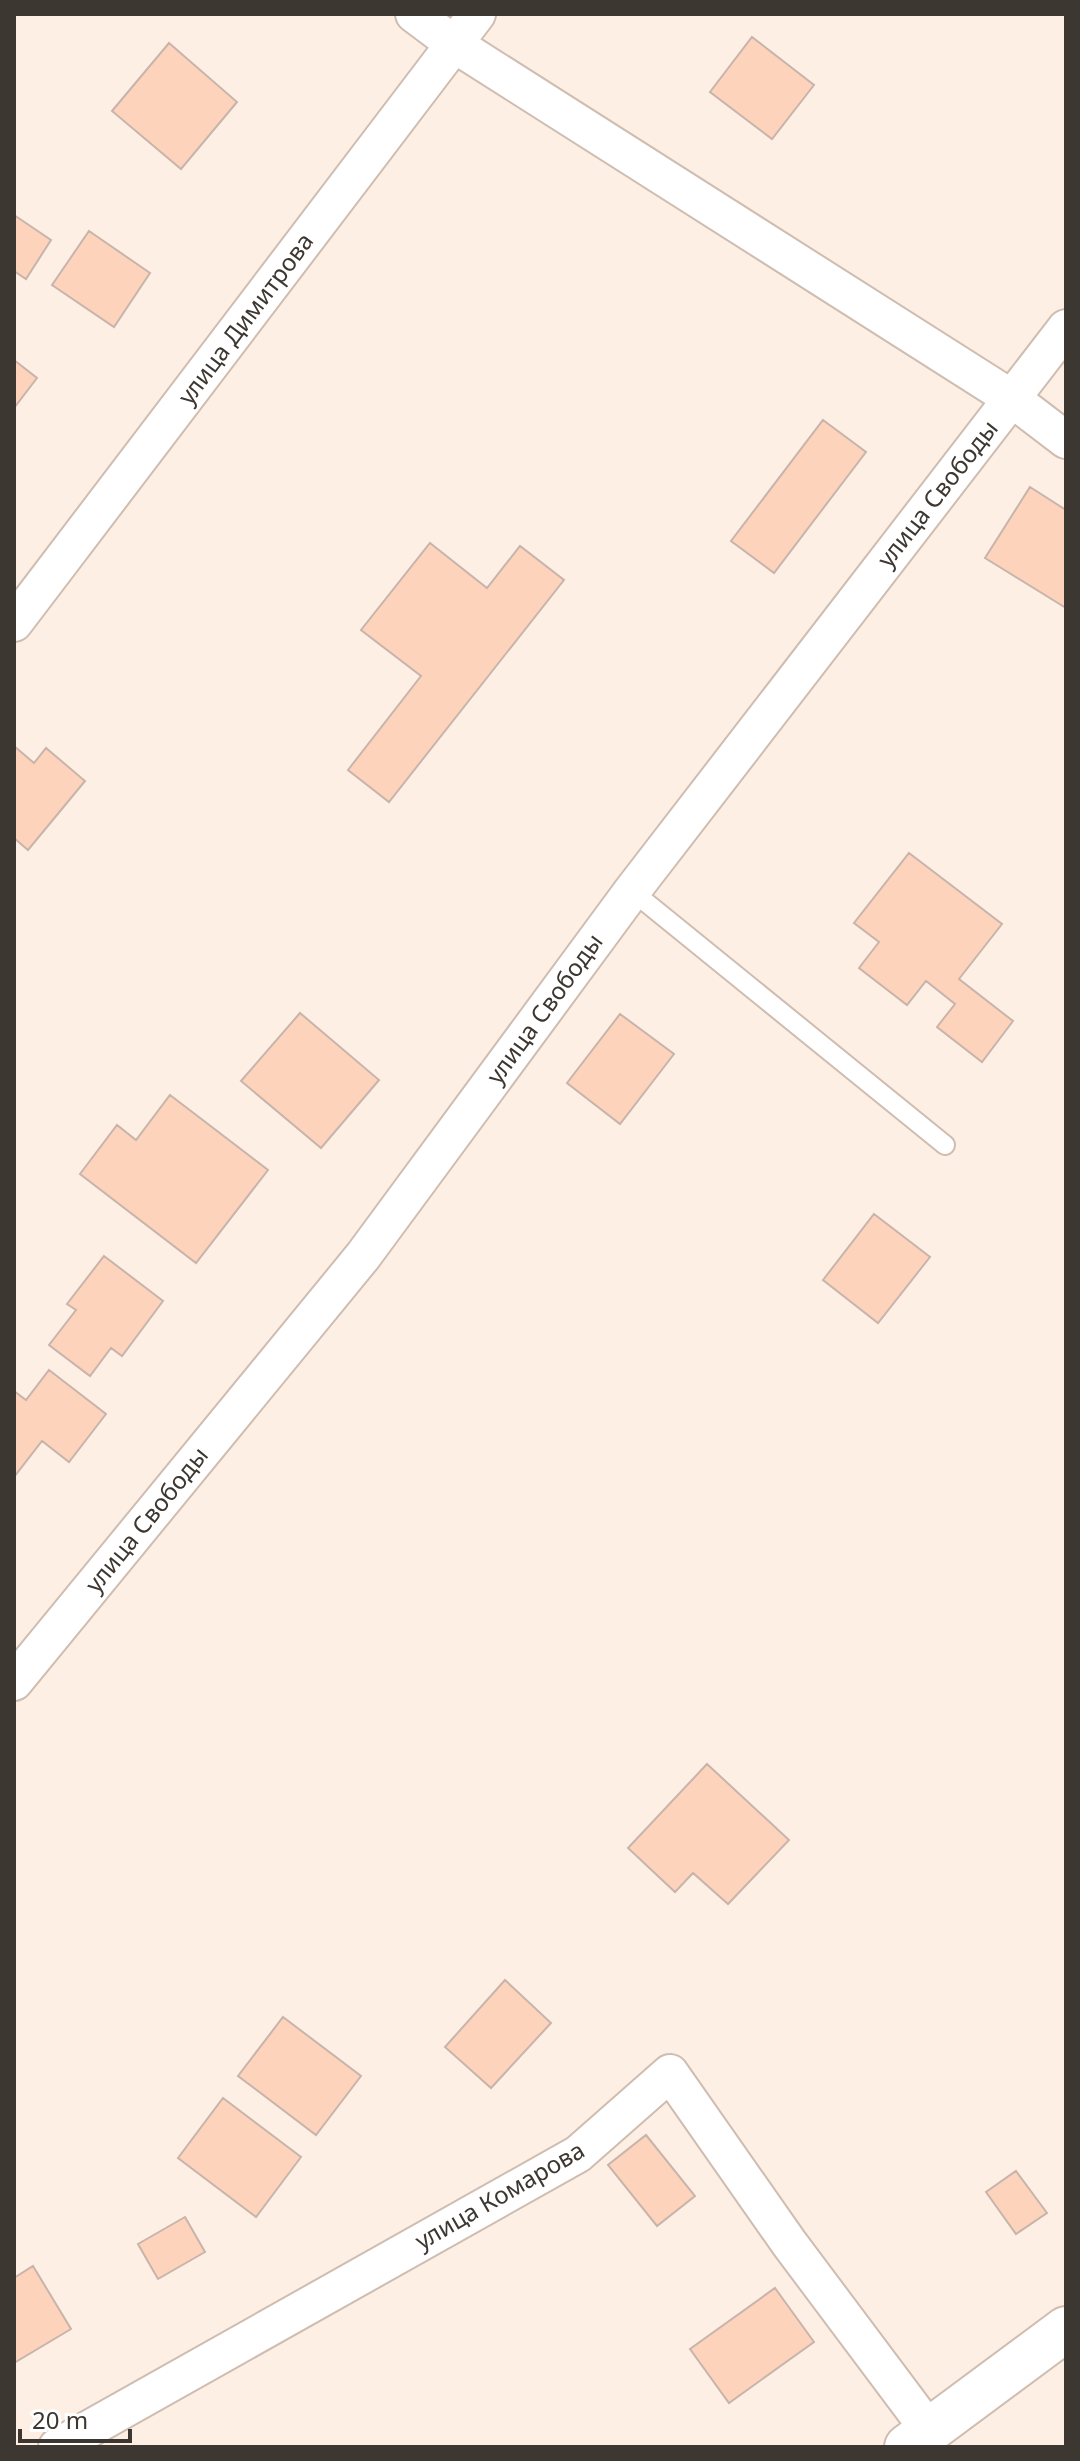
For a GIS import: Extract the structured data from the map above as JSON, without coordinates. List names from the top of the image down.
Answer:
{
  "streets": {
    "street": ["улица Димитрова", "улица Свободы", "улица Комарова"]
  },
  "scale_bar": "20 m"
}
